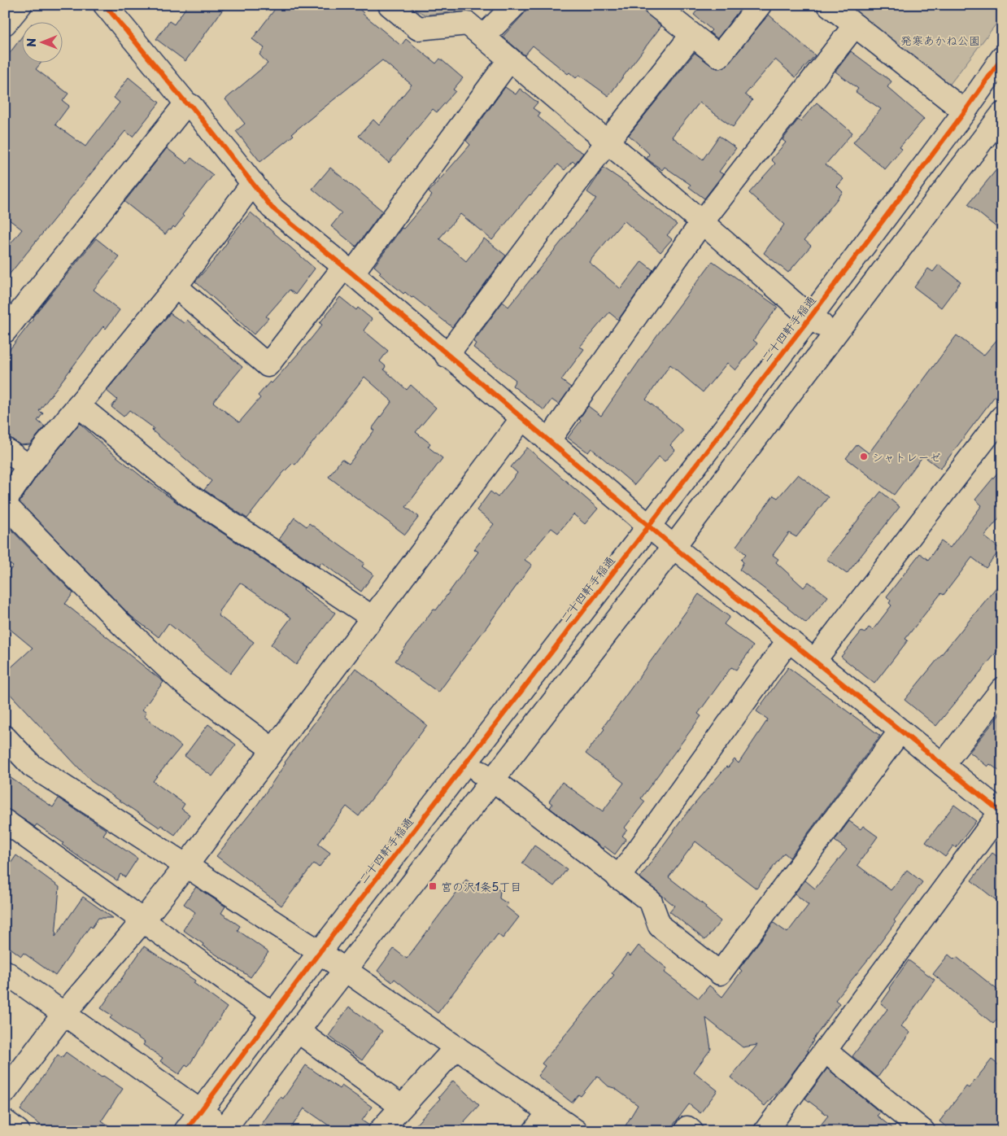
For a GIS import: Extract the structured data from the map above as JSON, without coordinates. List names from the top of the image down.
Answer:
{
  "streets": {
    "street": ["二十四軒手稲通"]
  },
  "parks": ["発寒あかね公園"],
  "places": {
    "other": ["シャトレーゼ"],
    "transit": ["宮の沢1条5丁目"]
  },
  "north": "left"
}
